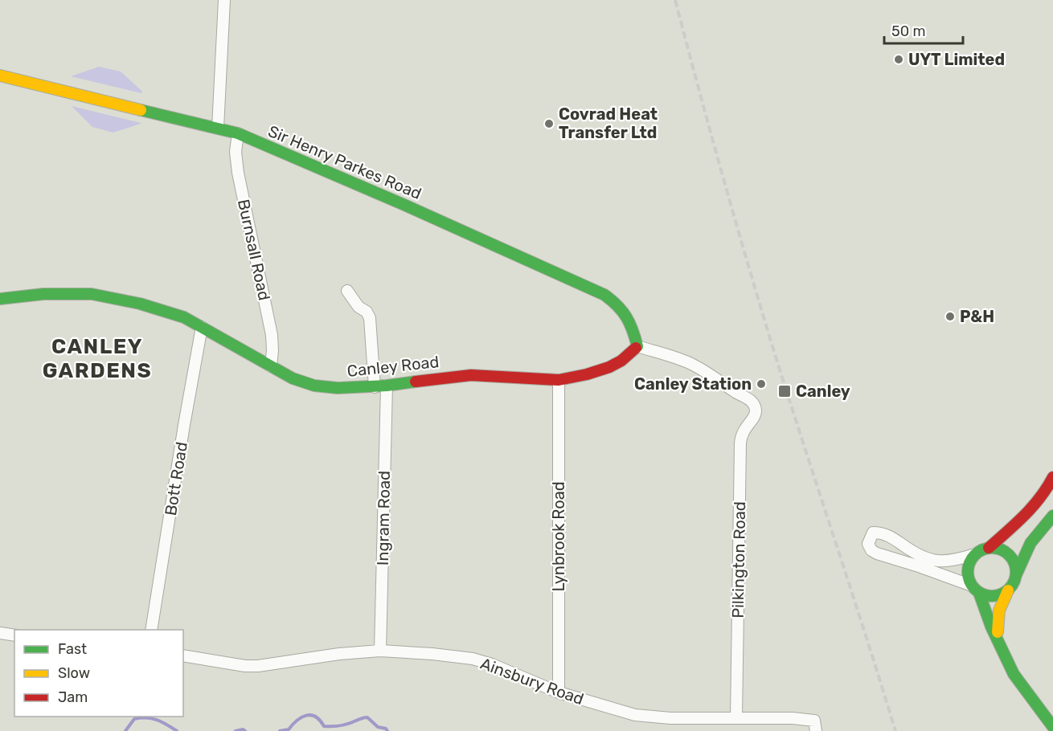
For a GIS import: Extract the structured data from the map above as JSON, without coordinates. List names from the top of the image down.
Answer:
{
  "streets": {
    "street": [
      "Sir Henry Parkes Road",
      "Burnsall Road",
      "Canley Road",
      "Bott Road",
      "Ingram Road",
      "Lynbrook Road",
      "Pilkington Road",
      "Ainsbury Road"
    ]
  },
  "crossings": [
    ["Sir Henry Parkes Road", "Burnsall Road"],
    ["Sir Henry Parkes Road", "Canley Road"],
    ["Sir Henry Parkes Road", "Pilkington Road"],
    ["Burnsall Road", "Canley Road"],
    ["Canley Road", "Bott Road"],
    ["Canley Road", "Ingram Road"],
    ["Canley Road", "Lynbrook Road"],
    ["Canley Road", "Pilkington Road"],
    ["Ingram Road", "Ainsbury Road"],
    ["Lynbrook Road", "Ainsbury Road"],
    ["Pilkington Road", "Ainsbury Road"]
  ],
  "districts": ["CANLEY GARDENS"],
  "places": {
    "other": [
      "UYT Limited",
      "Covrad Heat Transfer Ltd",
      "P&H",
      "Canley Station"
    ],
    "transit": ["Canley"]
  },
  "legend": ["Fast", "Slow", "Jam"],
  "scale_bar": "50 m"
}
